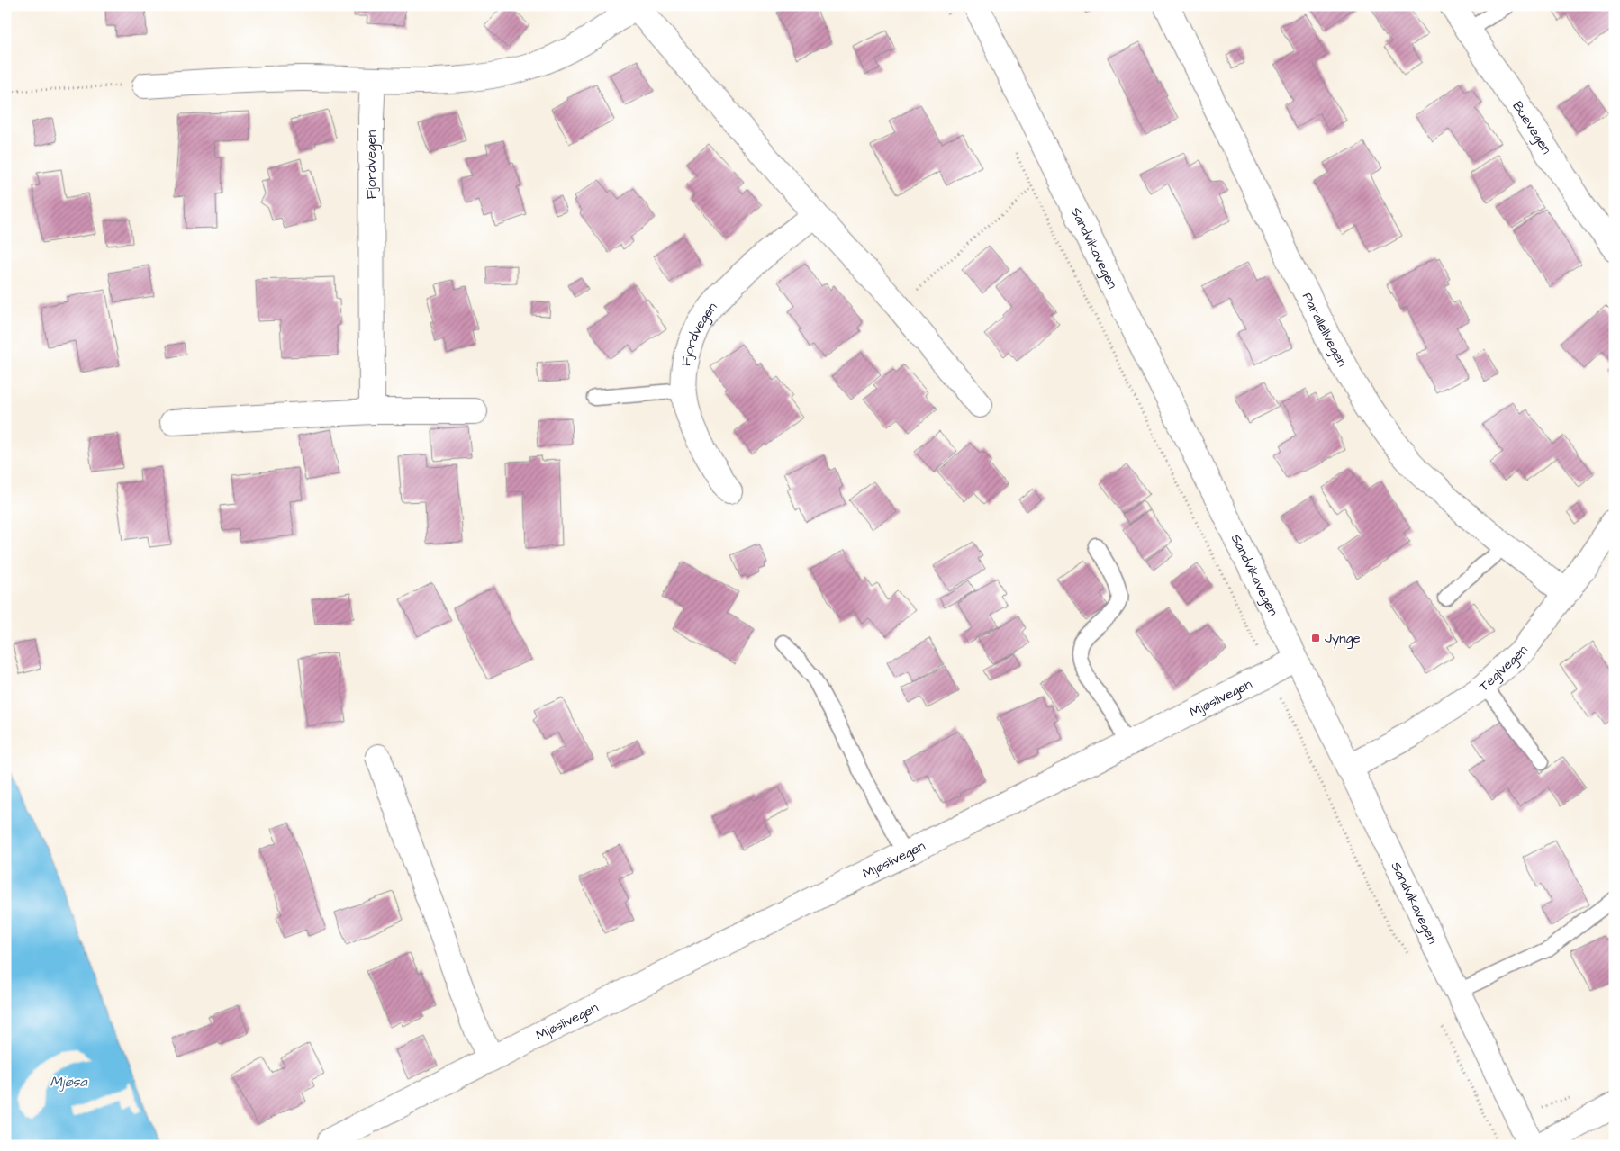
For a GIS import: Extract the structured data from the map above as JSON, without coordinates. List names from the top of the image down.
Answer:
{
  "streets": {
    "street": [
      "Buevegen",
      "Fjordvegen",
      "Sandvikavegen",
      "Parallellvegen",
      "Teglvegen",
      "Mjøslivegen"
    ]
  },
  "crossings": [
    ["Sandvikavegen", "Teglvegen"],
    ["Sandvikavegen", "Mjøslivegen"],
    ["Parallellvegen", "Teglvegen"]
  ],
  "water": ["Mjøsa"],
  "places": {
    "transit": ["Jynge"]
  }
}
